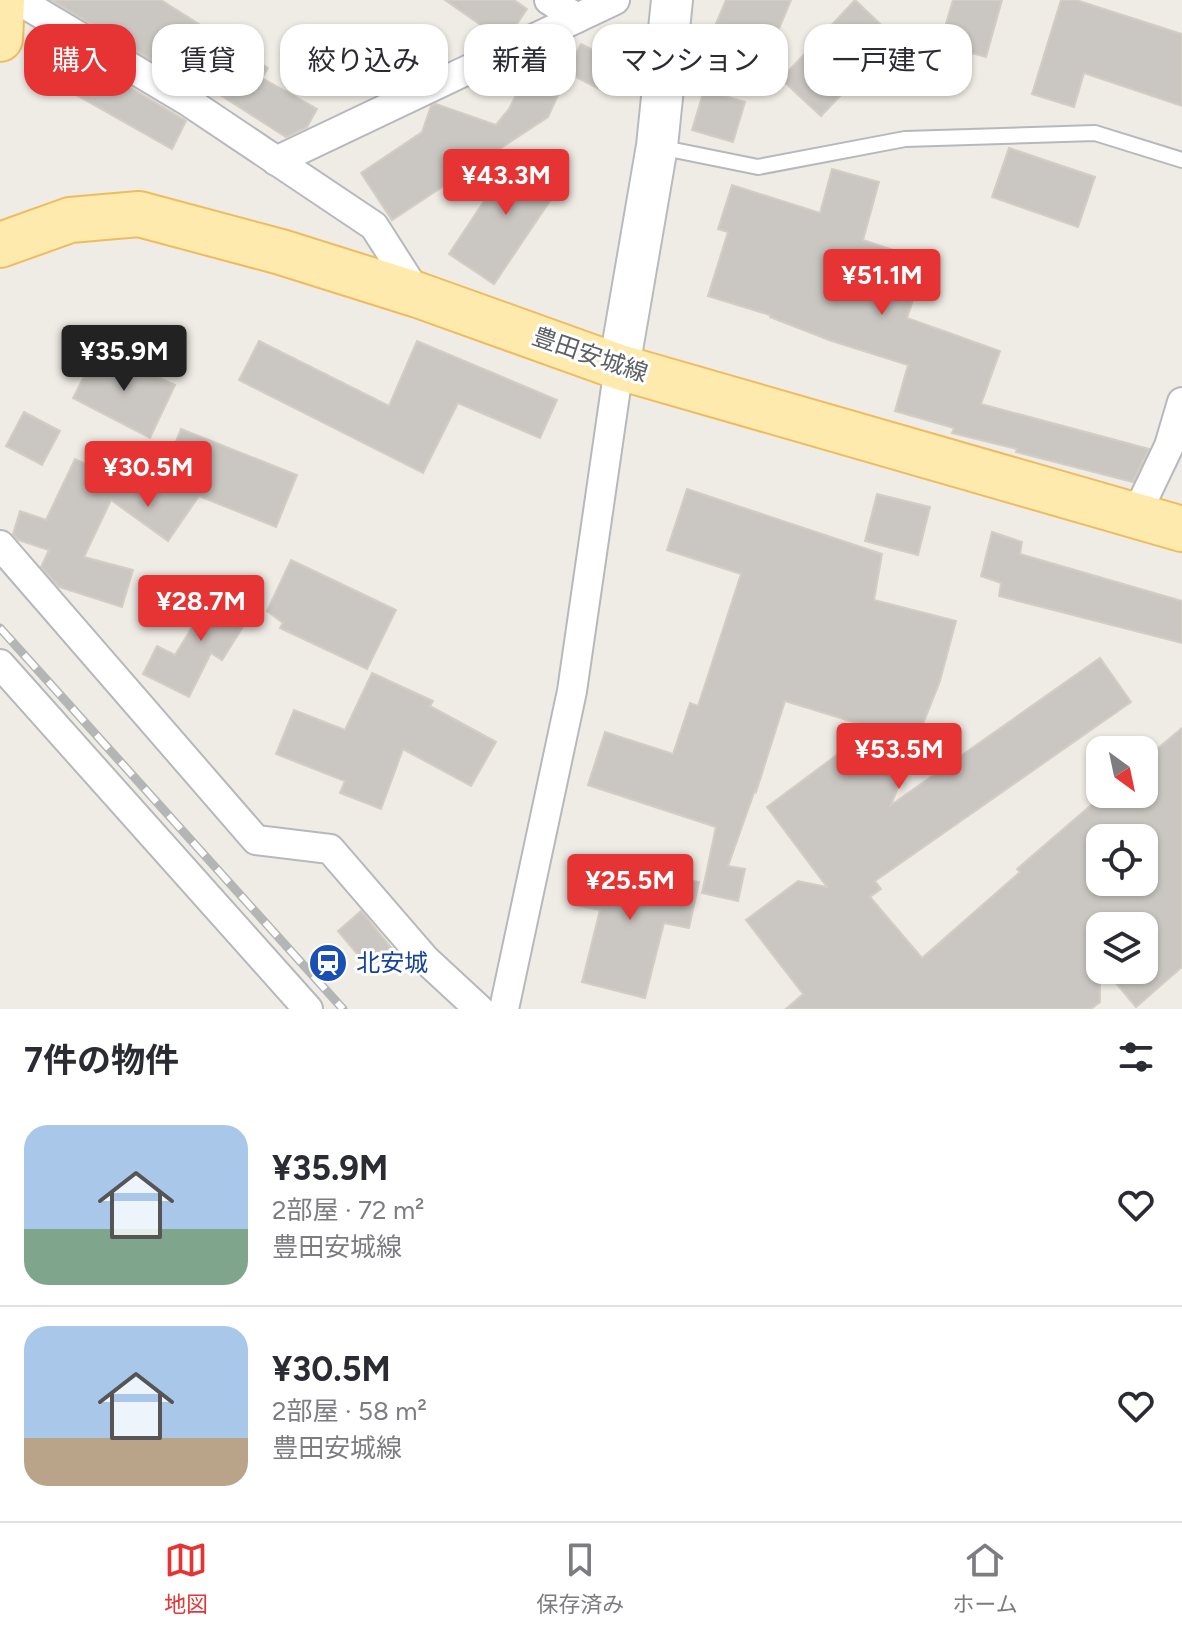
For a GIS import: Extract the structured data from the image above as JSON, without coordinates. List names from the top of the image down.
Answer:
{
  "streets": {
    "main road": ["豊田安城線"]
  },
  "places": {
    "station": ["北安城"]
  },
  "north": "bottom right",
  "page": {
    "chip": [
      "購入",
      "賃貸",
      "絞り込み",
      "新着",
      "マンション",
      "一戸建て"
    ],
    "price": [
      "¥43.3M",
      "¥51.1M",
      "¥35.9M",
      "¥30.5M",
      "¥28.7M",
      "¥53.5M",
      "¥25.5M"
    ],
    "heading": "7件の物件",
    "list": [
      {
        "name": "¥35.9M",
        "note": "2部屋 · 72 m² · 豊田安城線"
      },
      {
        "name": "¥30.5M",
        "note": "2部屋 · 58 m² · 豊田安城線"
      }
    ],
    "tabs": ["地図", "保存済み", "ホーム"]
  }
}
